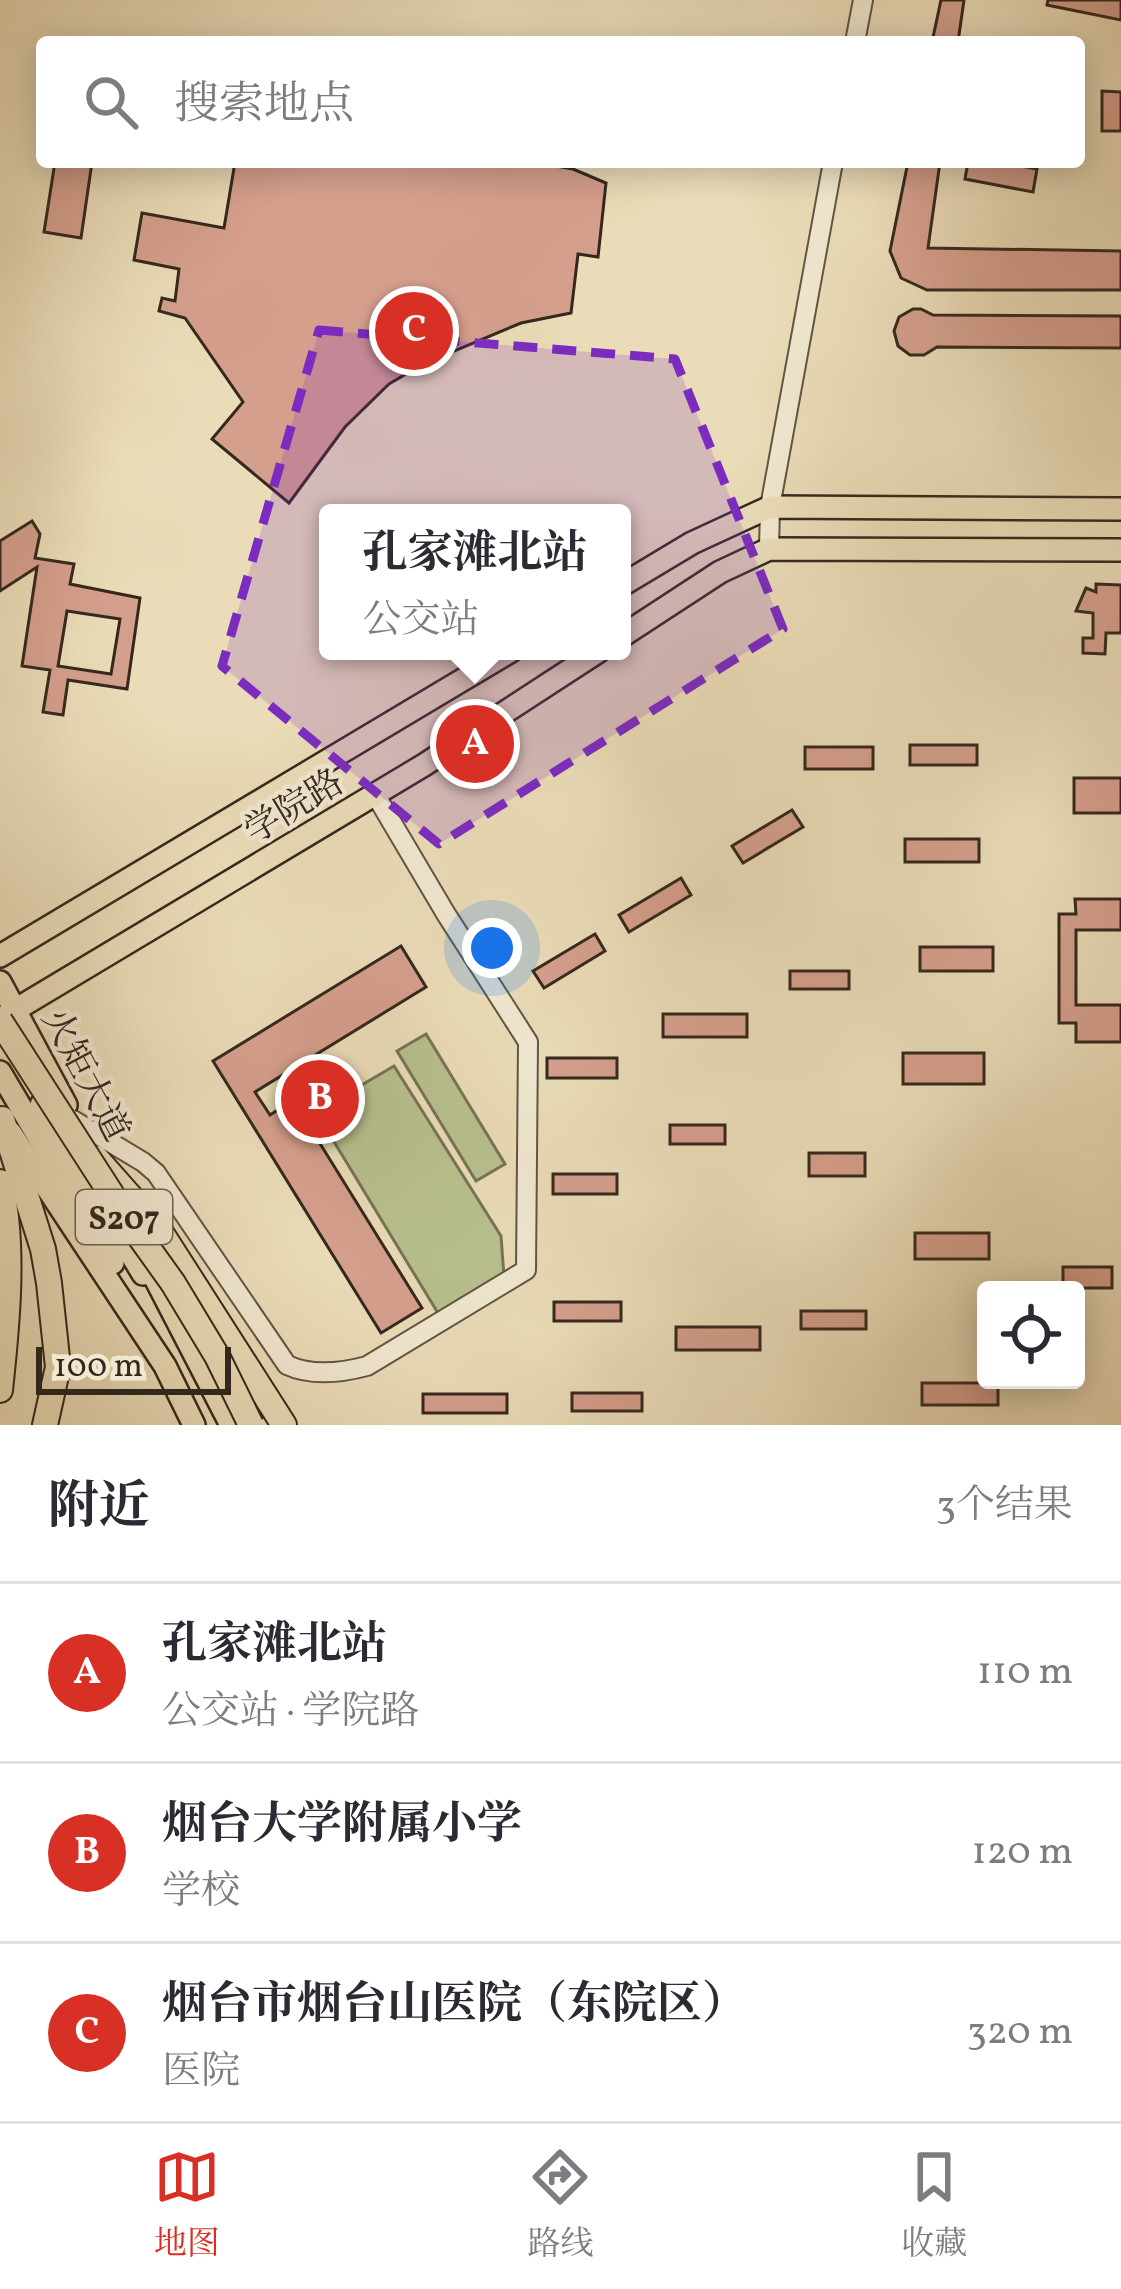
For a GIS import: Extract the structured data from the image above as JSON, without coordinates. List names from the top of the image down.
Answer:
{
  "streets": {
    "main road": ["学院路", "火矩大道", "S207"]
  },
  "crossings": [
    ["学院路", "火矩大道"],
    ["学院路", "S207"],
    ["火矩大道", "S207"]
  ],
  "scale_bar": "100 m",
  "page": {
    "search": "搜索地点",
    "pins": ["C", "A", "B"],
    "popup": ["孔家滩北站", "公交站"],
    "scale": "100 m",
    "heading": ["附近", "3个结果"],
    "list": [
      {
        "mark": "A",
        "name": "孔家滩北站",
        "note": "公交站 · 学院路",
        "value": "110 m"
      },
      {
        "mark": "B",
        "name": "烟台大学附属小学",
        "note": "学校",
        "value": "120 m"
      },
      {
        "mark": "C",
        "name": "烟台市烟台山医院（东院区）",
        "note": "医院",
        "value": "320 m"
      }
    ],
    "nav": ["地图", "路线", "收藏"]
  }
}
